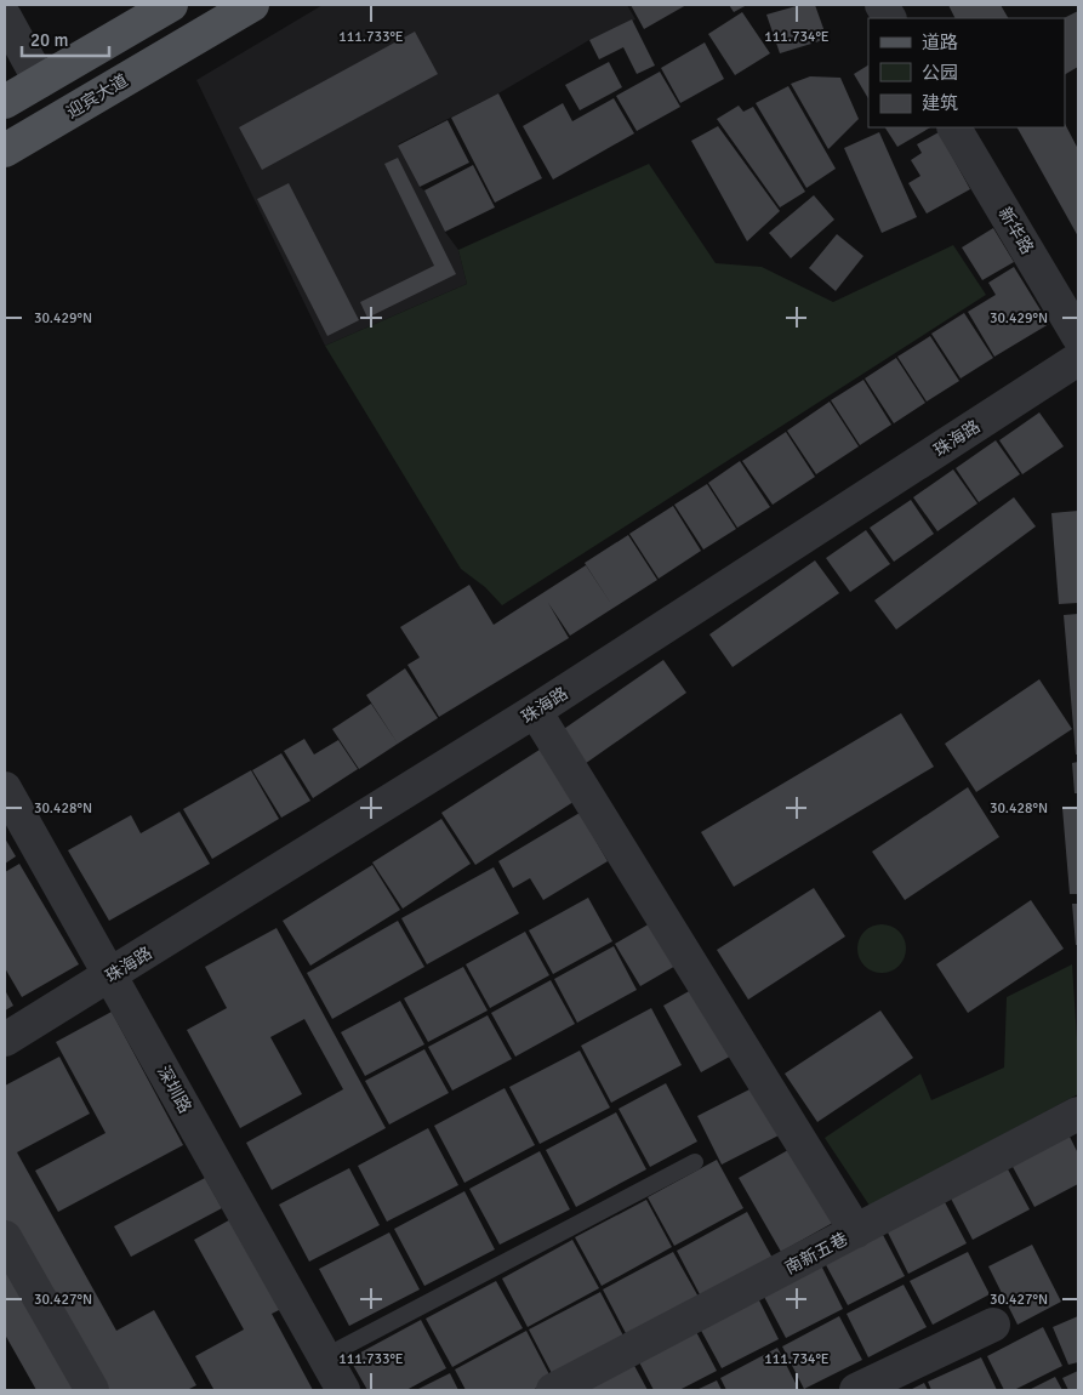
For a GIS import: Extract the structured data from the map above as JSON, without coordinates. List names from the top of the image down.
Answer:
{
  "streets": {
    "main road": ["迎宾大道"],
    "street": [
      "新华路",
      "珠海路",
      "深圳路",
      "南新五巷"
    ]
  },
  "crossings": [
    ["珠海路", "深圳路"]
  ],
  "legend": ["道路", "公园", "建筑"],
  "scale_bar": "20 m",
  "coordinates": [
    "111.733°E",
    "111.734°E",
    "30.429°N",
    "30.428°N",
    "30.427°N"
  ]
}
